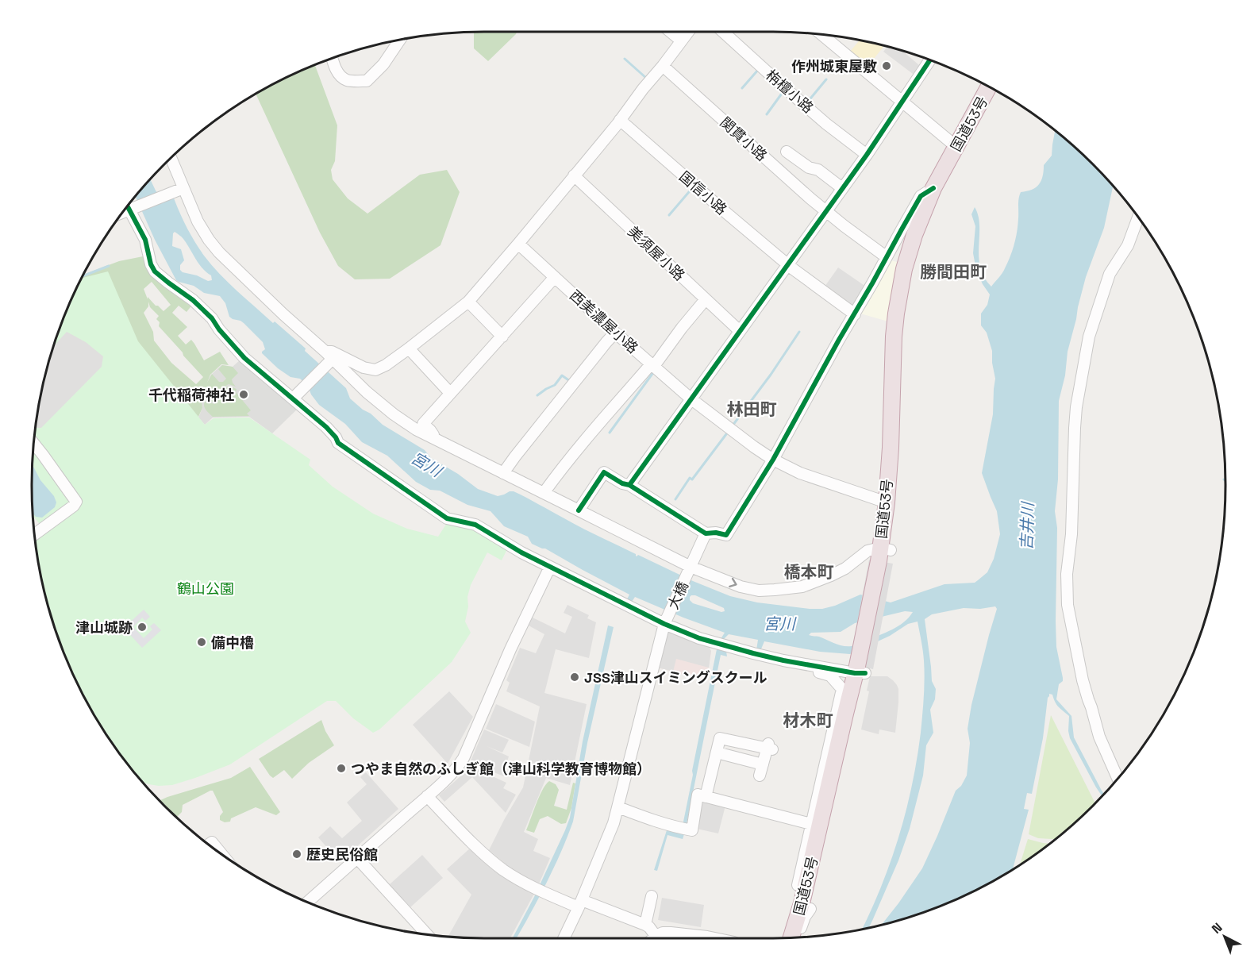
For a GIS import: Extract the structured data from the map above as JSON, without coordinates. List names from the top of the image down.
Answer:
{
  "streets": {
    "highway": ["国道53号"],
    "street": [
      "栴檀小路",
      "関貫小路",
      "国信小路",
      "美須屋小路",
      "西美濃屋小路",
      "大橋"
    ]
  },
  "crossings": [
    ["国道53号", "西美濃屋小路"]
  ],
  "districts": [
    "勝間田町",
    "林田町",
    "橋本町",
    "材木町"
  ],
  "water": ["宮川", "吉井川"],
  "parks": ["鶴山公園"],
  "places": [
    "作州城東屋敷",
    "千代稲荷神社",
    "津山城跡",
    "備中櫓",
    "JSS津山スイミングスクール",
    "つやま自然のふしぎ館（津山科学教育博物館）",
    "歴史民俗館"
  ],
  "north": "top left"
}
